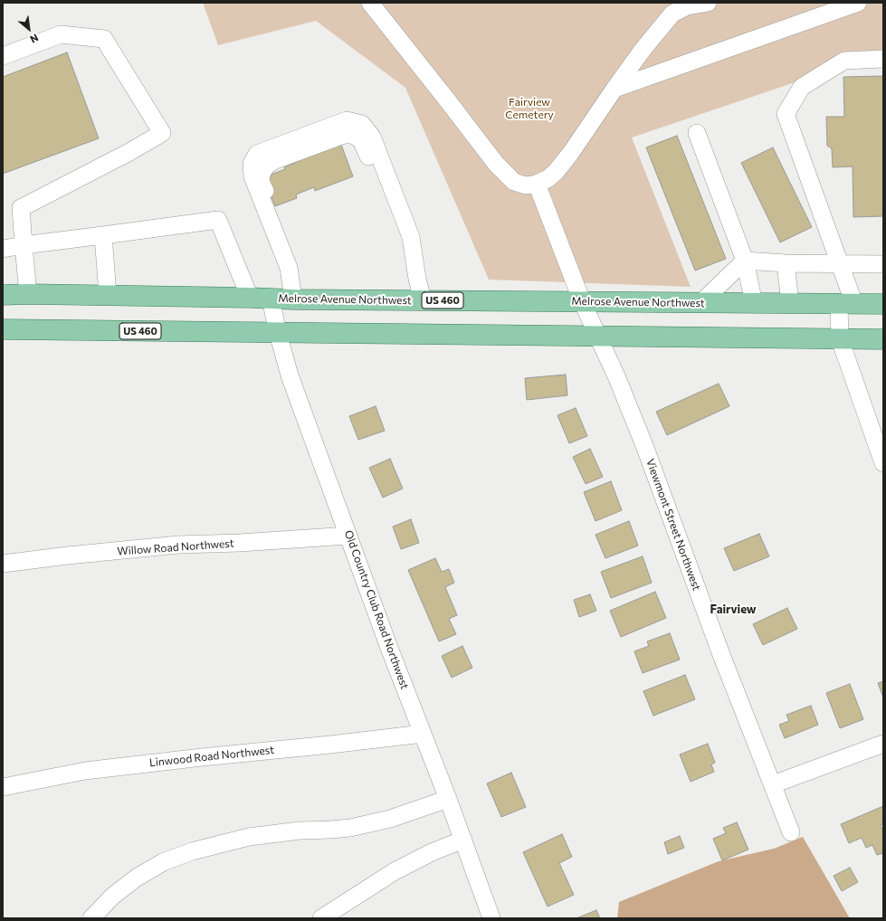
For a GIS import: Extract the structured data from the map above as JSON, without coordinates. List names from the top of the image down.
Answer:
{
  "streets": {
    "main road": ["Melrose Avenue Northwest", "US 460"],
    "street": [
      "Viewmont Street Northwest",
      "Willow Road Northwest",
      "Old Country Club Road Northwest",
      "Linwood Road Northwest"
    ]
  },
  "crossings": [
    ["Melrose Avenue Northwest", "Viewmont Street Northwest"],
    ["Melrose Avenue Northwest", "Old Country Club Road Northwest"],
    ["US 460", "Viewmont Street Northwest"],
    ["US 460", "Old Country Club Road Northwest"],
    ["Willow Road Northwest", "Old Country Club Road Northwest"],
    ["Old Country Club Road Northwest", "Linwood Road Northwest"]
  ],
  "districts": ["Fairview"],
  "parks": ["Fairview Cemetery"],
  "north": "bottom right"
}
